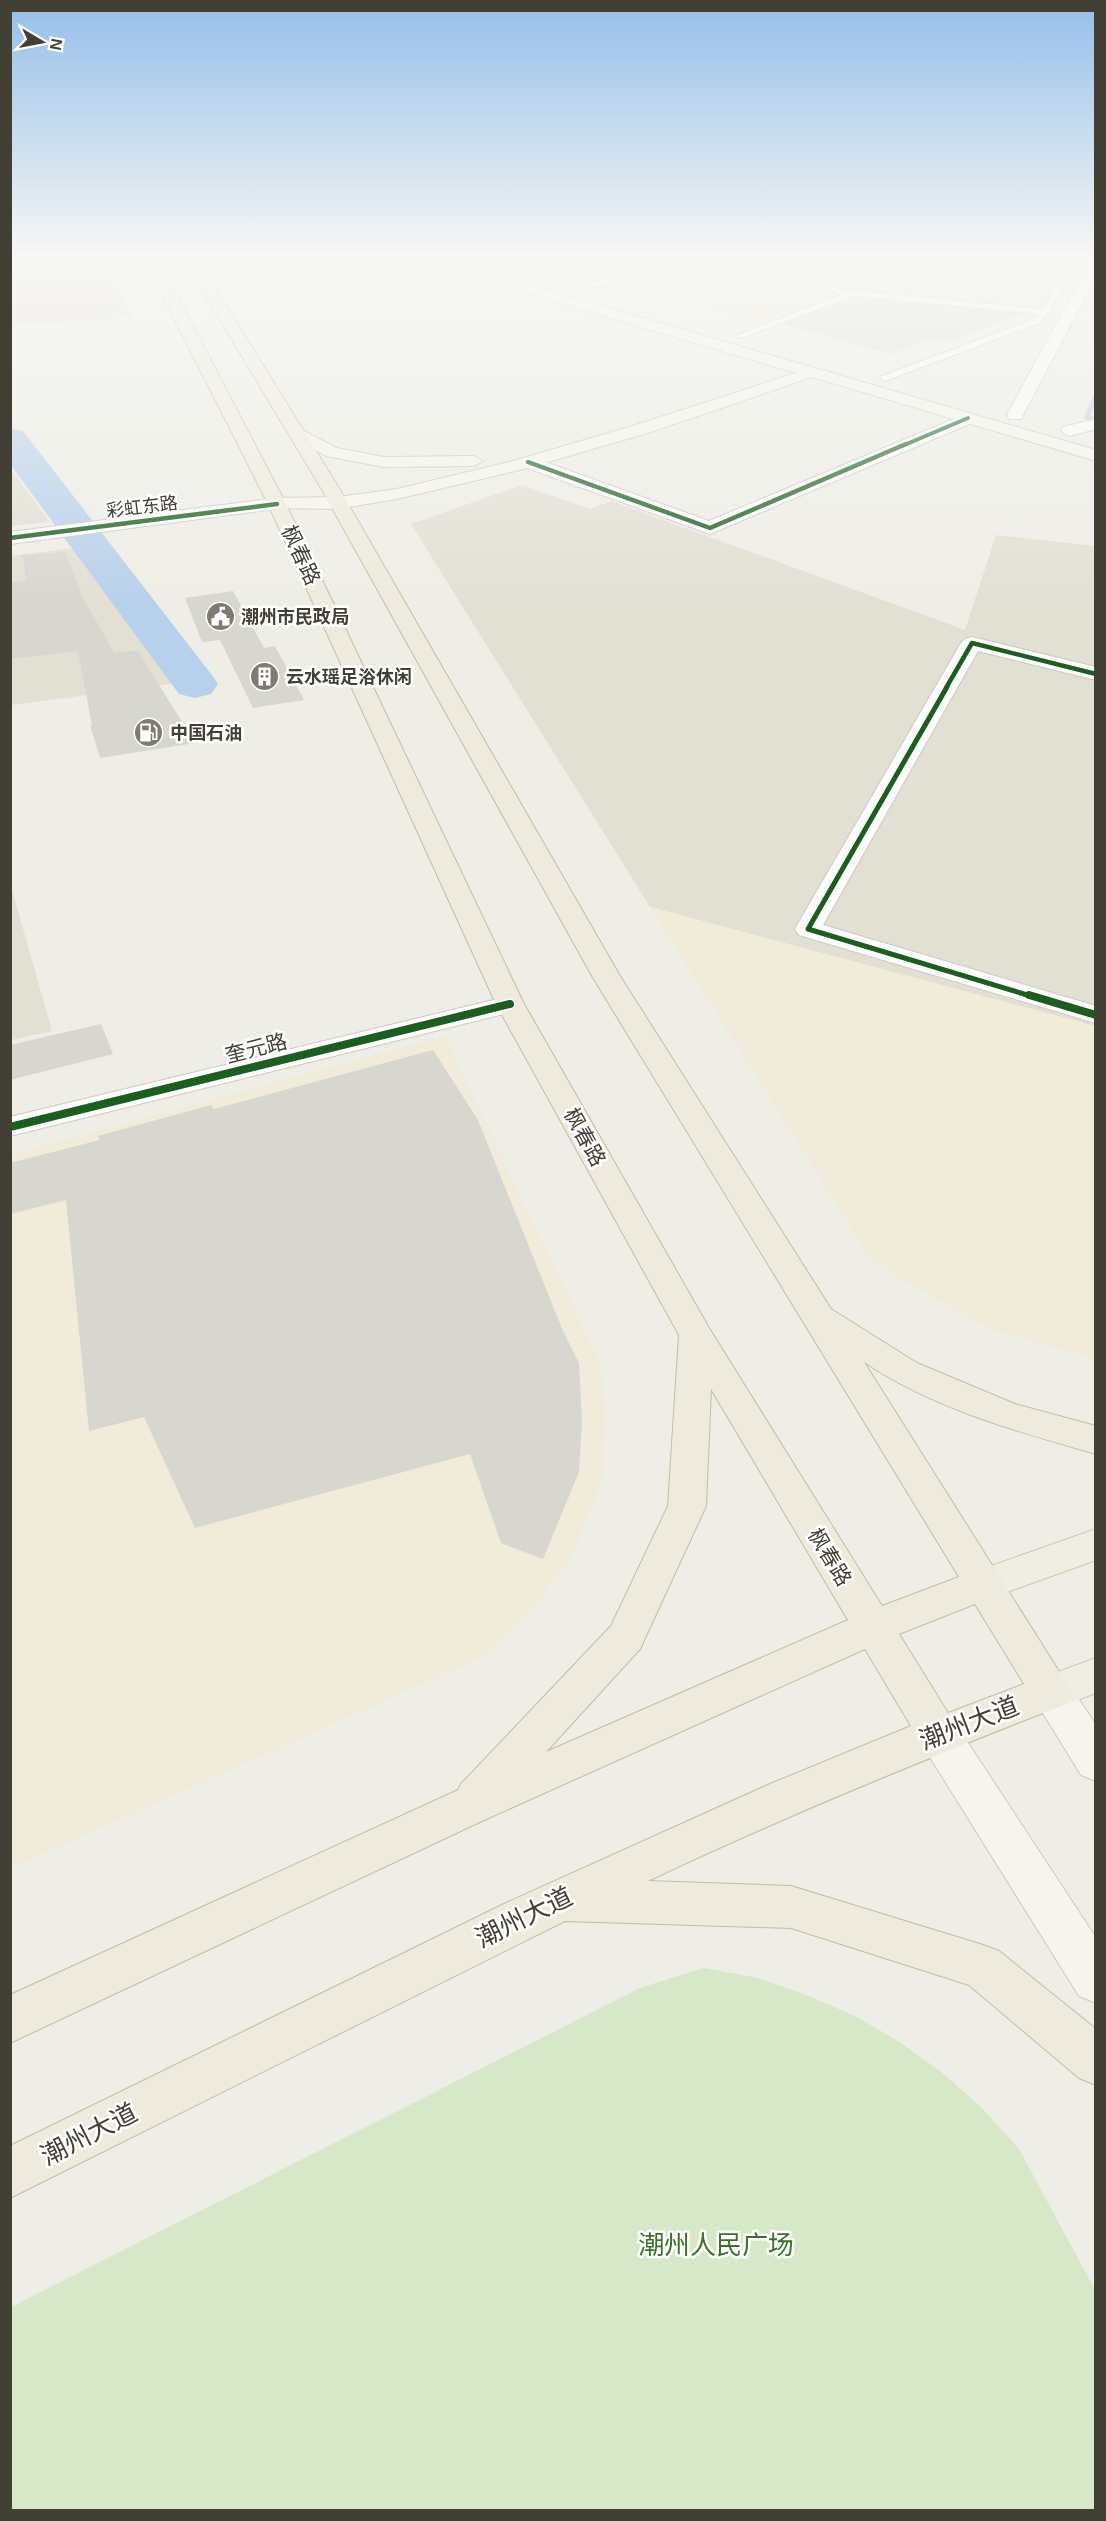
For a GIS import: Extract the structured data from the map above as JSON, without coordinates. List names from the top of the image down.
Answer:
{
  "streets": {
    "highway": ["枫春路", "潮州大道"],
    "street": ["彩虹东路", "奎元路"]
  },
  "crossings": [
    ["彩虹东路", "枫春路"],
    ["枫春路", "奎元路"],
    ["枫春路", "潮州大道"]
  ],
  "parks": ["潮州人民广场"],
  "places": {
    "public building": ["潮州市民政局"],
    "building": ["云水瑶足浴休闲"],
    "fuel station": ["中国石油"]
  },
  "north": "right"
}
